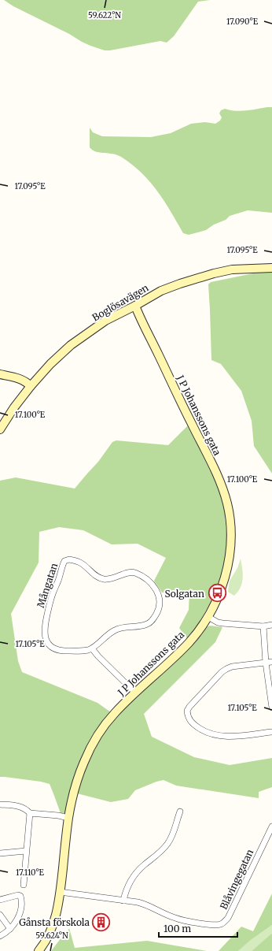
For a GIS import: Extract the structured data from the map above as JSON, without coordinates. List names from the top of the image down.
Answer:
{
  "streets": {
    "street": [
      "Boglösavägen",
      "J P Johanssons gata",
      "Mångatan",
      "Blåvingegatan"
    ]
  },
  "crossings": [
    ["Boglösavägen", "J P Johanssons gata"],
    ["J P Johanssons gata", "Blåvingegatan"]
  ],
  "places": {
    "bus stop": ["Solgatan"],
    "building": ["Gånsta förskola"]
  },
  "scale_bar": "100 m",
  "coordinates": [
    "59.622°N",
    "17.090°E",
    "17.095°E",
    "17.100°E",
    "17.105°E",
    "17.110°E",
    "59.624°N"
  ]
}
